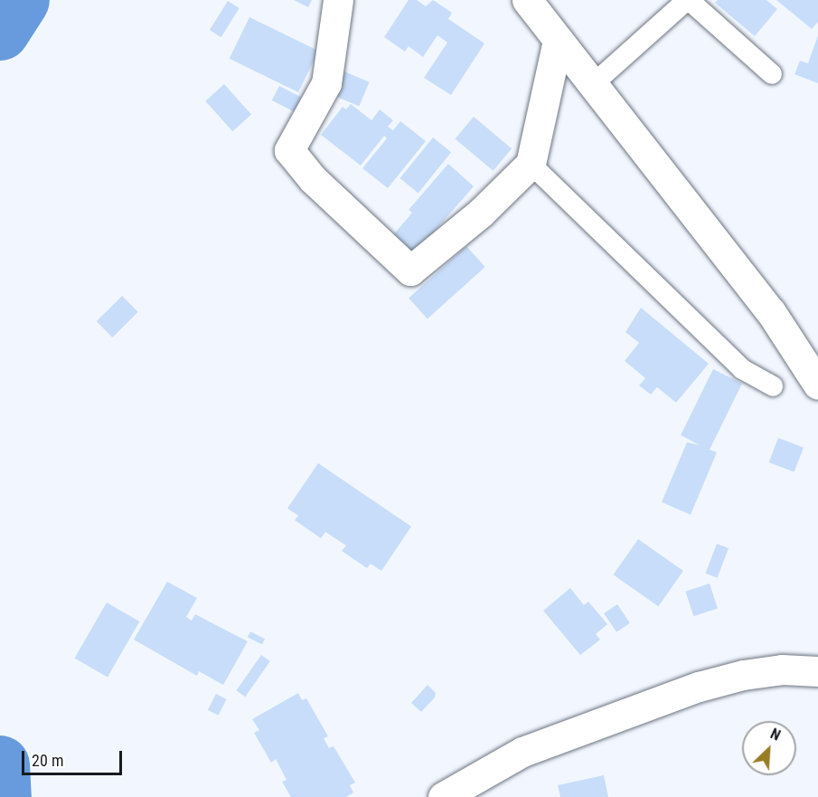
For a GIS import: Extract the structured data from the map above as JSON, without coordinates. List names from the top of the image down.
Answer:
{
  "scale_bar": "20 m",
  "north": "top right"
}
